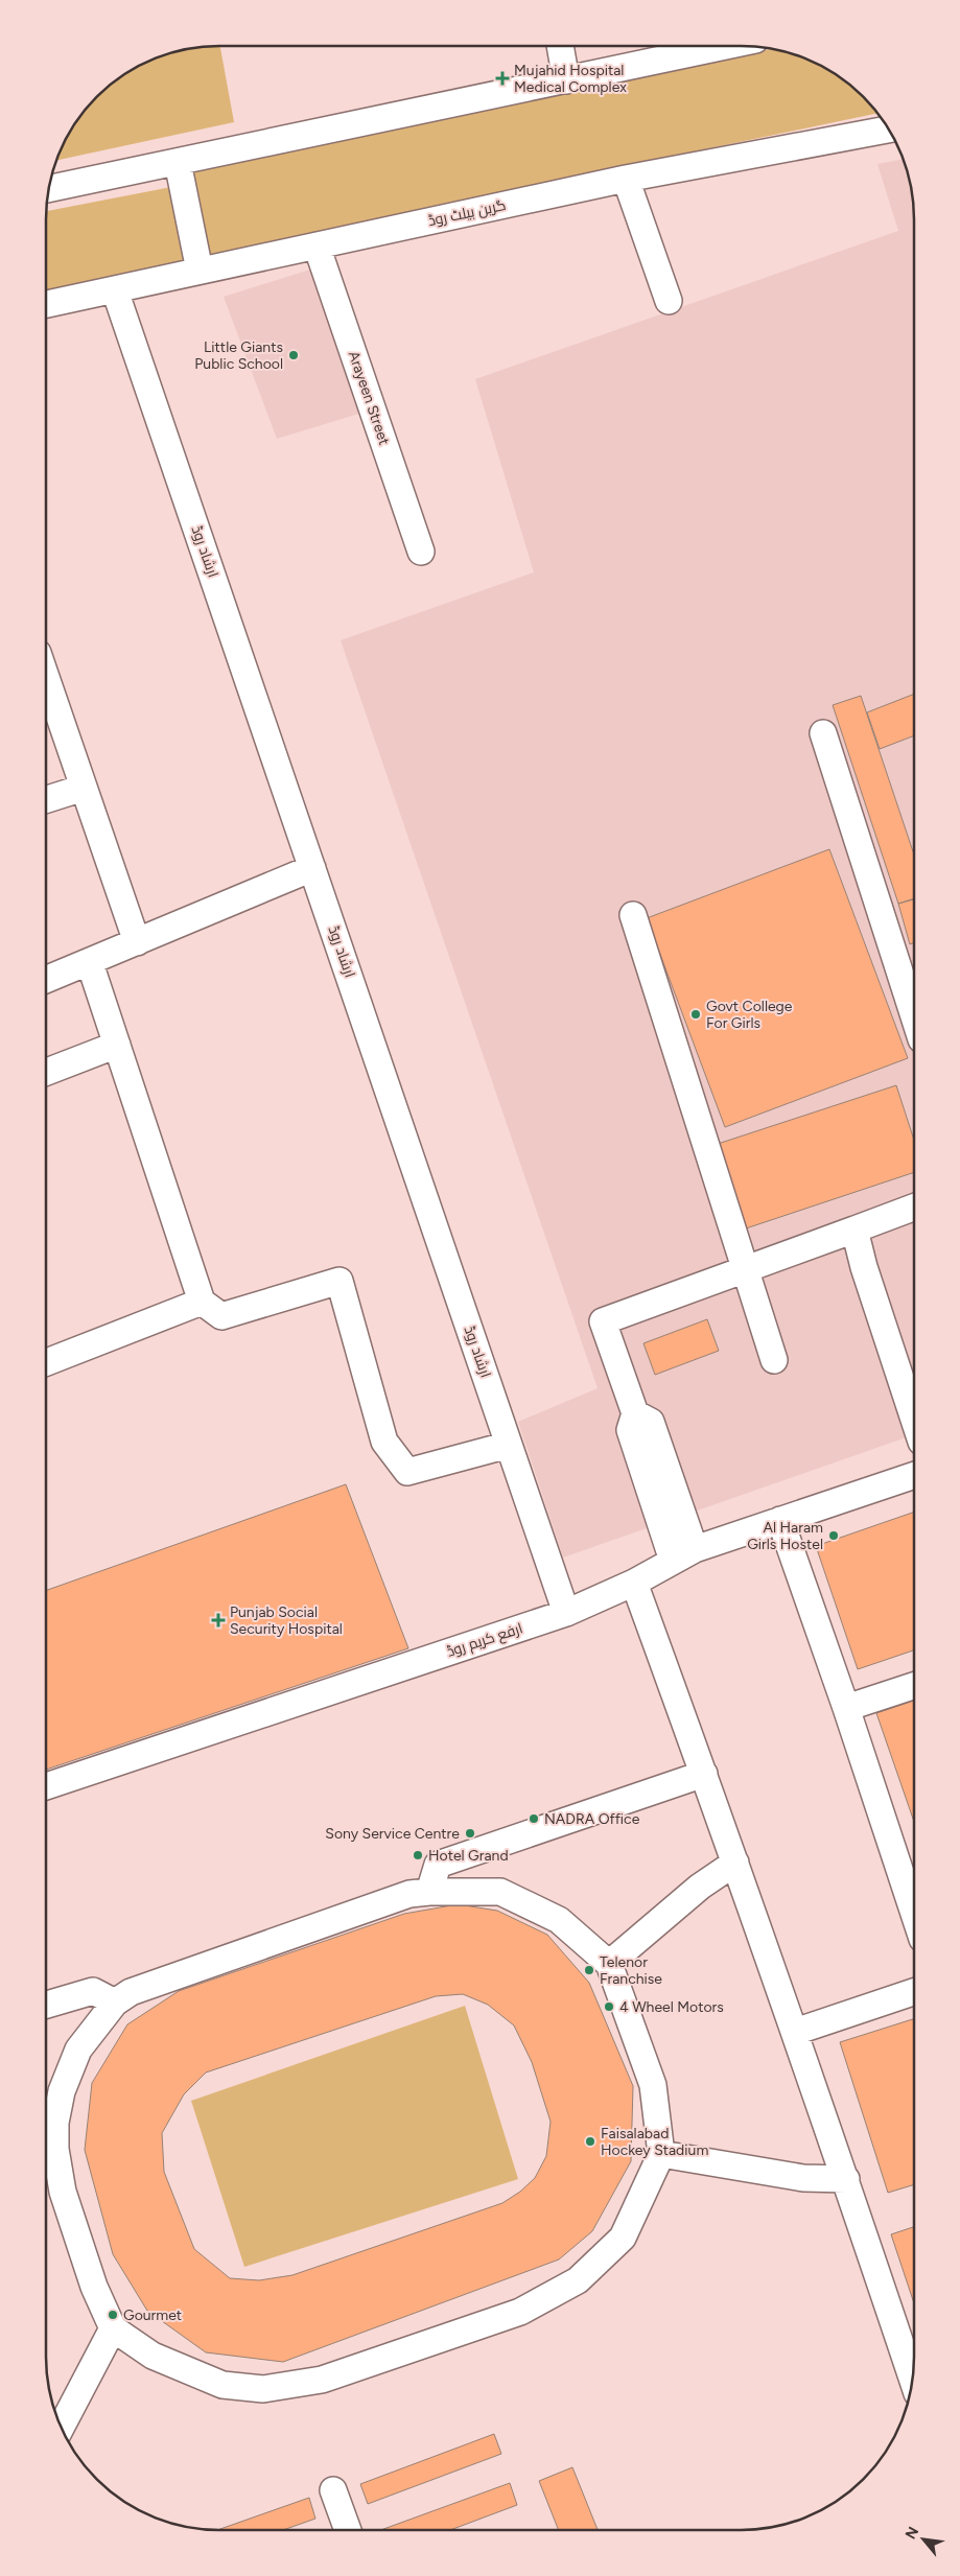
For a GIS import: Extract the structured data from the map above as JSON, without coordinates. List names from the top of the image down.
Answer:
{
  "streets": {
    "street": [
      "گرین بیلٹ روڈ",
      "Arayeen Street",
      "ارشاد روڈ",
      "ارفع کریم روڈ"
    ]
  },
  "crossings": [
    ["گرین بیلٹ روڈ", "Arayeen Street"],
    ["گرین بیلٹ روڈ", "ارشاد روڈ"],
    ["ارشاد روڈ", "ارفع کریم روڈ"]
  ],
  "places": {
    "health": ["Mujahid Hospital Medical Complex", "Punjab Social Security Hospital"],
    "other": [
      "Little Giants Public School",
      "Govt College For Girls",
      "Al Haram Girls Hostel",
      "NADRA Office",
      "Sony Service Centre",
      "Hotel Grand",
      "Telenor Franchise",
      "4 Wheel Motors",
      "Faisalabad Hockey Stadium",
      "Gourmet"
    ]
  },
  "north": "top left"
}
